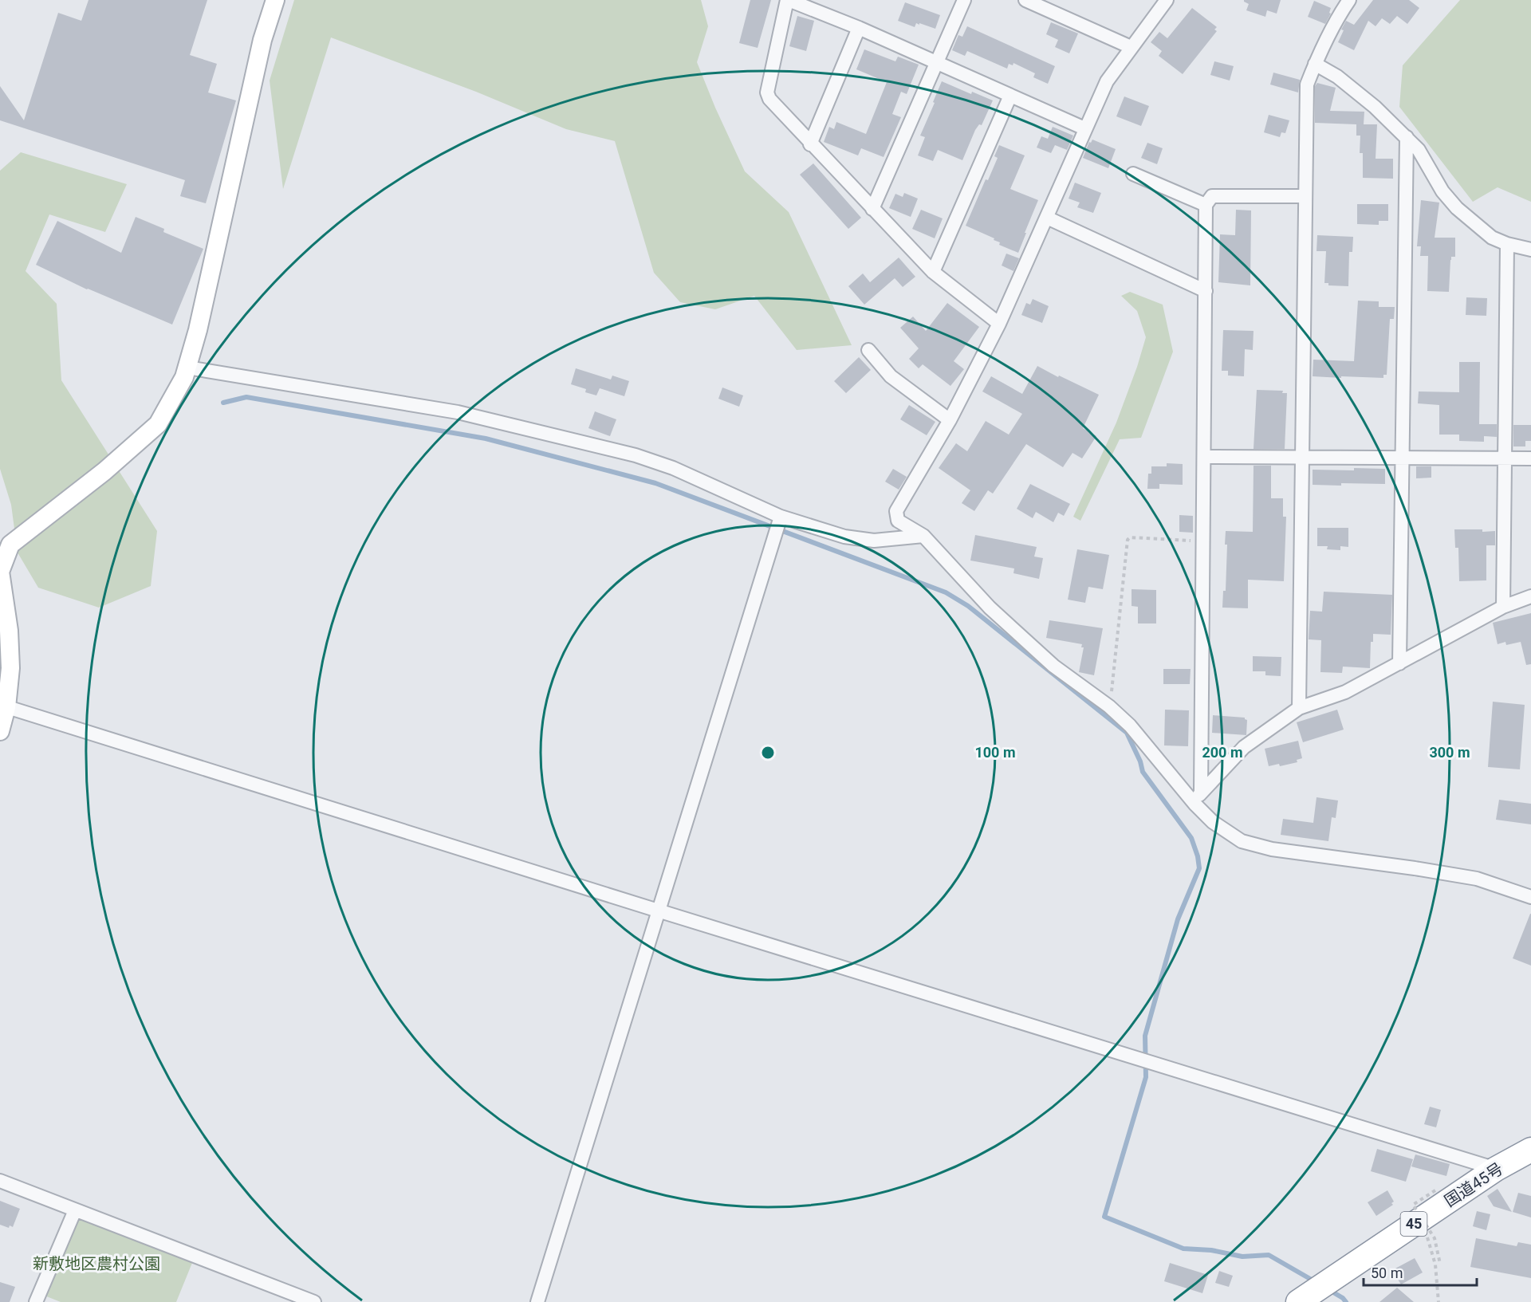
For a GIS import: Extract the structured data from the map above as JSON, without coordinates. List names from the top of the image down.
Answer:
{
  "streets": {
    "highway": ["国道45号", "45"]
  },
  "parks": ["新敷地区農村公園"],
  "scale_bar": "50 m",
  "rings": ["100 m", "200 m", "300 m"]
}
